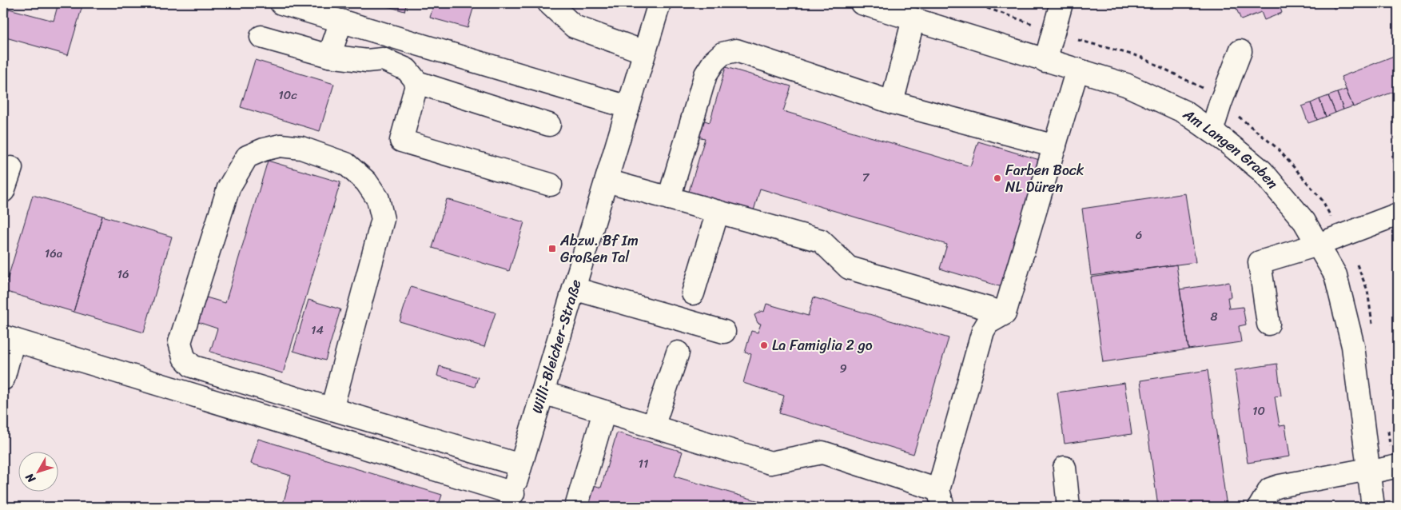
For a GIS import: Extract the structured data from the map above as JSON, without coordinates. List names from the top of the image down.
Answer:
{
  "streets": {
    "street": ["Am Langen Graben", "Willi-Bleicher-Straße"]
  },
  "places": {
    "other": ["Farben Bock NL Düren", "La Famiglia 2 go"],
    "transit": ["Abzw. Bf Im Großen Tal"]
  },
  "house_numbers": [
    "10c",
    "7",
    "6",
    "16a",
    "16",
    "8",
    "14",
    "9",
    "10",
    "11"
  ],
  "north": "bottom left"
}
